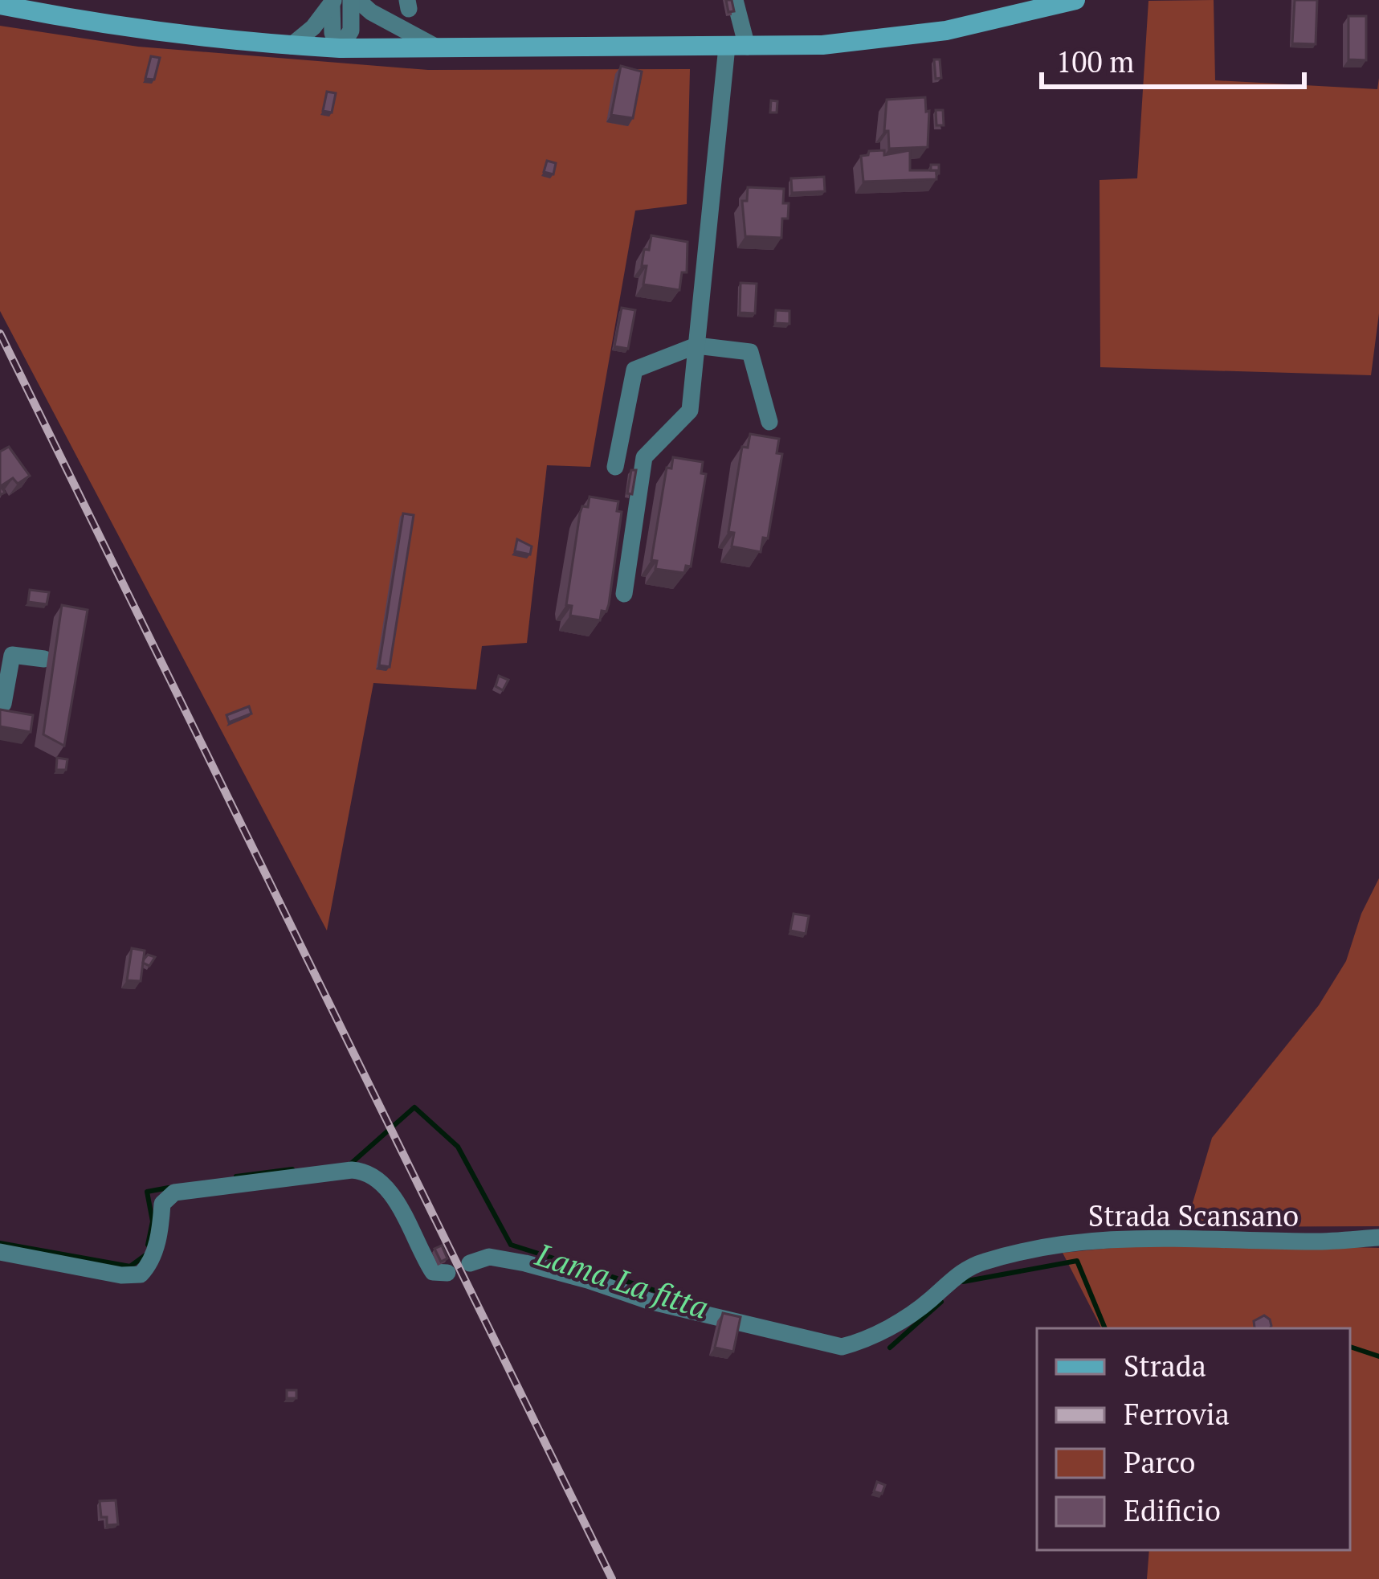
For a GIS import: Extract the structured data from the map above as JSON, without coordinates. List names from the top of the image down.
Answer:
{
  "streets": {
    "street": ["Strada Scansano"]
  },
  "water": ["Lama La fitta"],
  "legend": [
    "Strada",
    "Ferrovia",
    "Parco",
    "Edificio"
  ],
  "scale_bar": "100 m"
}
